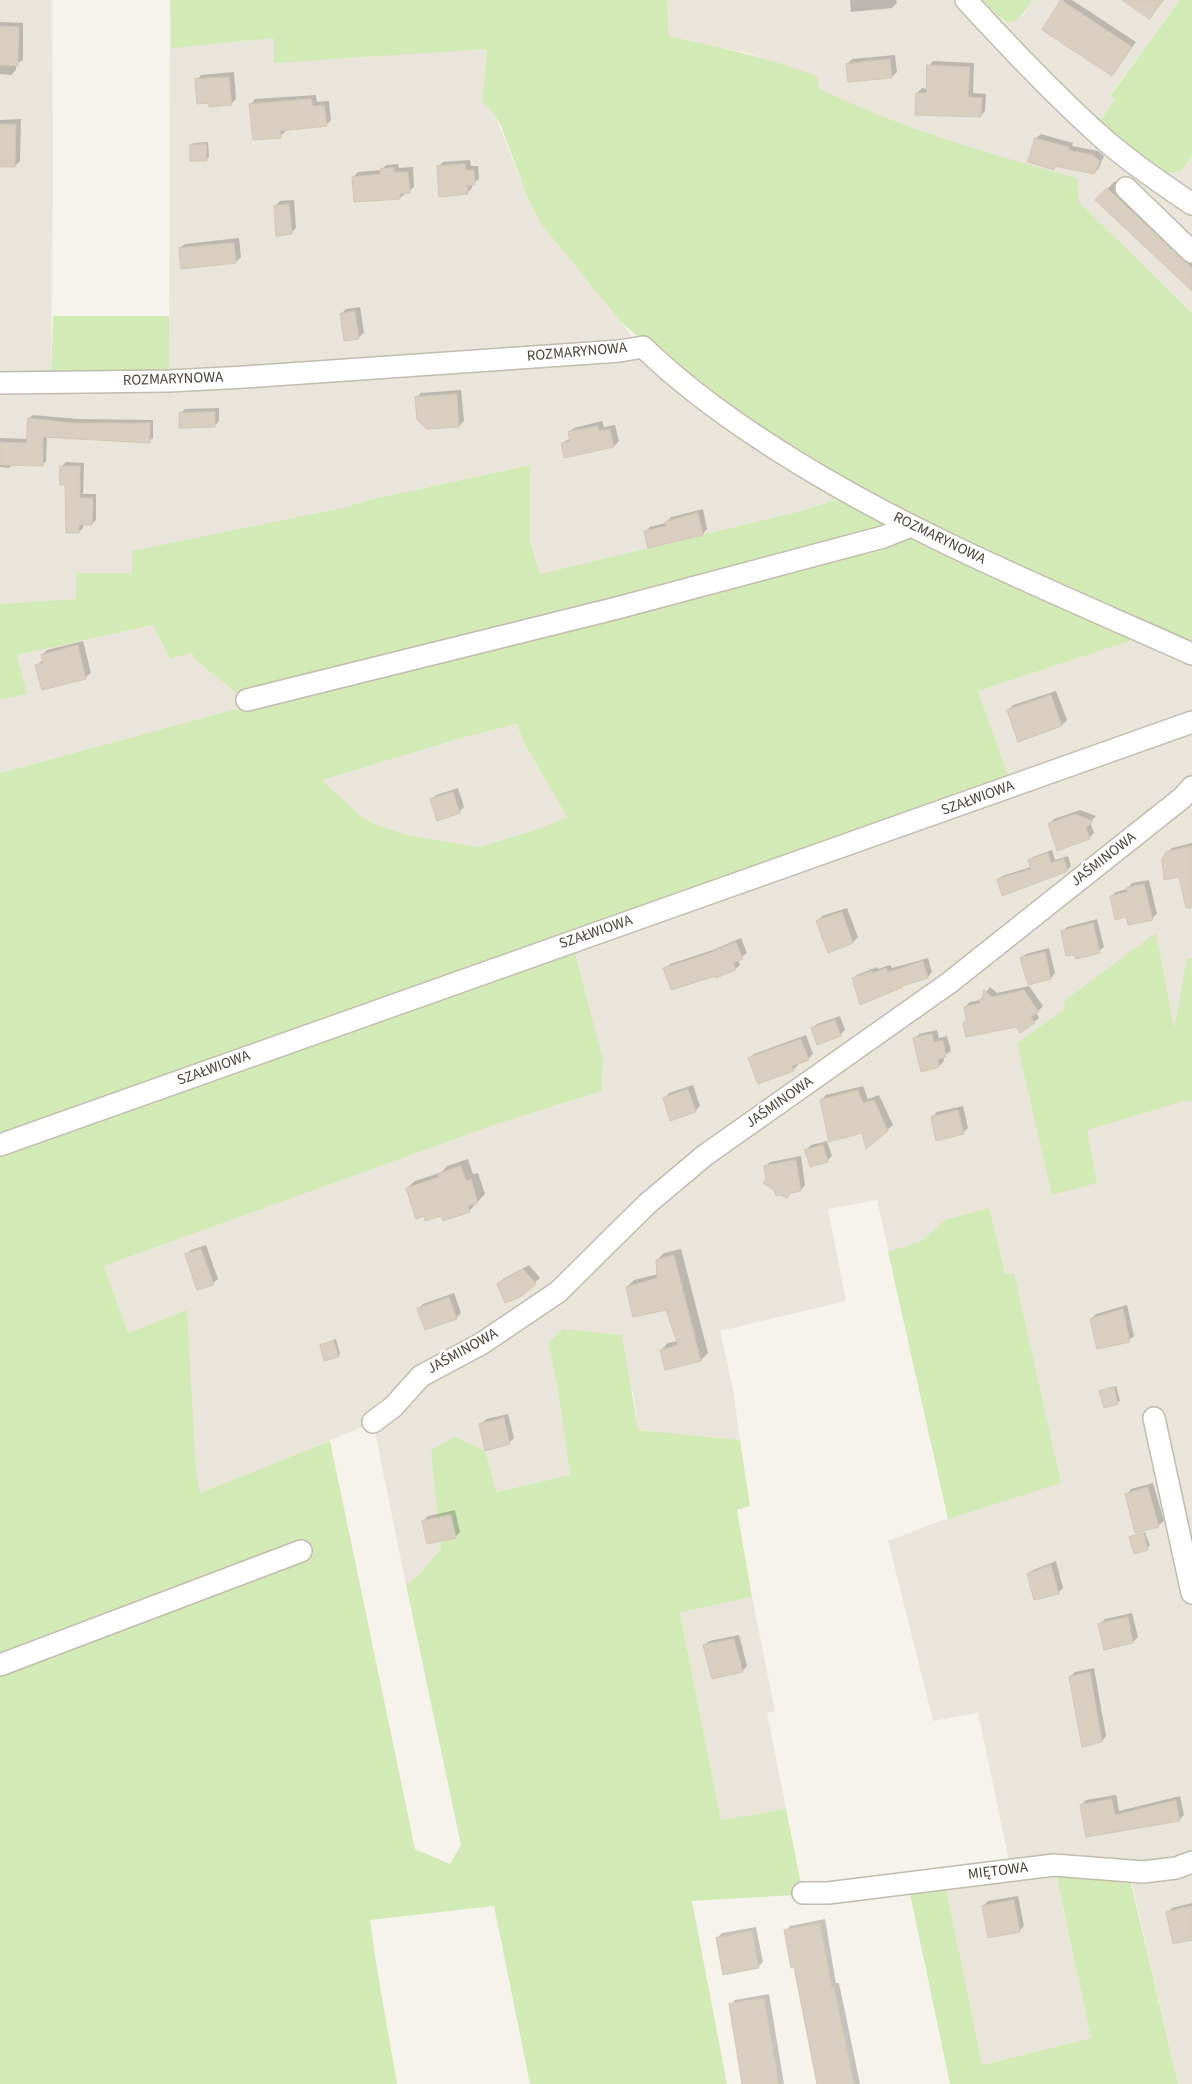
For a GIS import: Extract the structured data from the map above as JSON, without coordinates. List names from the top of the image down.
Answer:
{
  "streets": {
    "street": [
      "ROZMARYNOWA",
      "SZAŁWIOWA",
      "JAŚMINOWA",
      "MIĘTOWA"
    ]
  }
}
